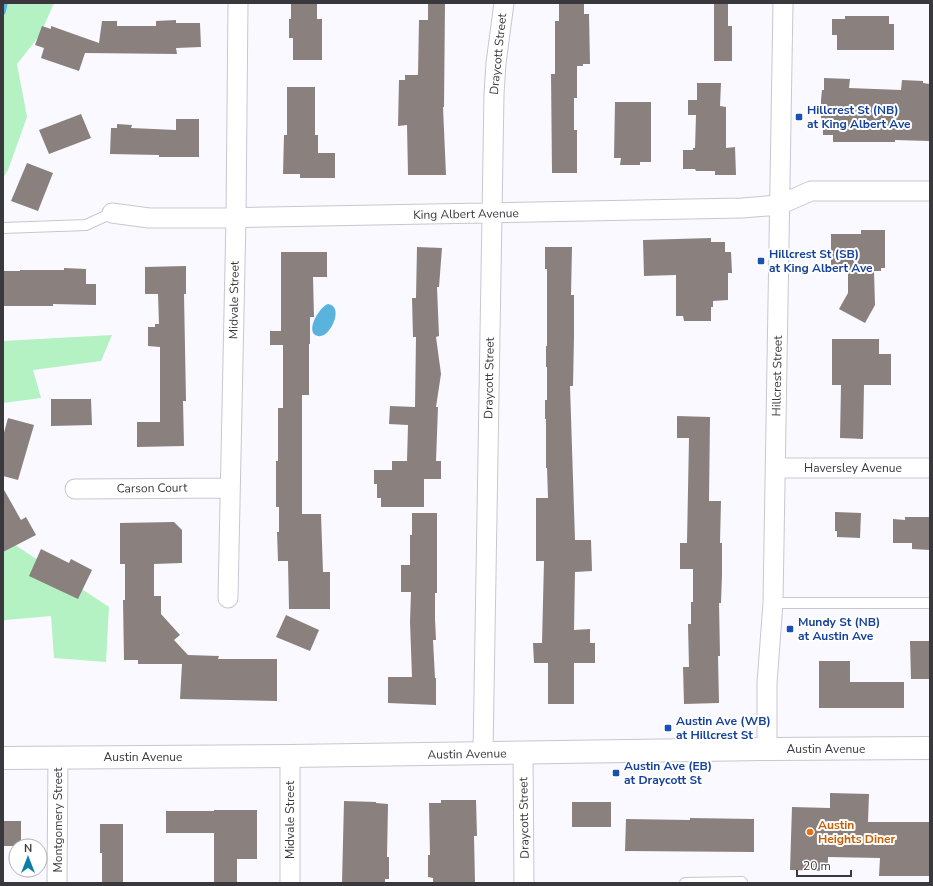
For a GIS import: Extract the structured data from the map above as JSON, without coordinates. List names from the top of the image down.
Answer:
{
  "streets": {
    "main road": ["Austin Avenue"],
    "street": [
      "Draycott Street",
      "King Albert Avenue",
      "Midvale Street",
      "Hillcrest Street",
      "Haversley Avenue",
      "Carson Court",
      "Montgomery Street"
    ]
  },
  "crossings": [
    ["Draycott Street", "King Albert Avenue"],
    ["Draycott Street", "Austin Avenue"],
    ["King Albert Avenue", "Midvale Street"],
    ["King Albert Avenue", "Hillcrest Street"],
    ["Midvale Street", "Carson Court"],
    ["Midvale Street", "Austin Avenue"],
    ["Hillcrest Street", "Haversley Avenue"],
    ["Hillcrest Street", "Austin Avenue"],
    ["Austin Avenue", "Montgomery Street"]
  ],
  "places": {
    "transit": [
      "Hillcrest St (NB) at King Albert Ave",
      "Hillcrest St (SB) at King Albert Ave",
      "Mundy St (NB) at Austin Ave",
      "Austin Ave (WB) at Hillcrest St",
      "Austin Ave (EB) at Draycott St"
    ],
    "other": ["Austin Heights Diner"]
  },
  "scale_bar": "20 m",
  "north": "top"
}
